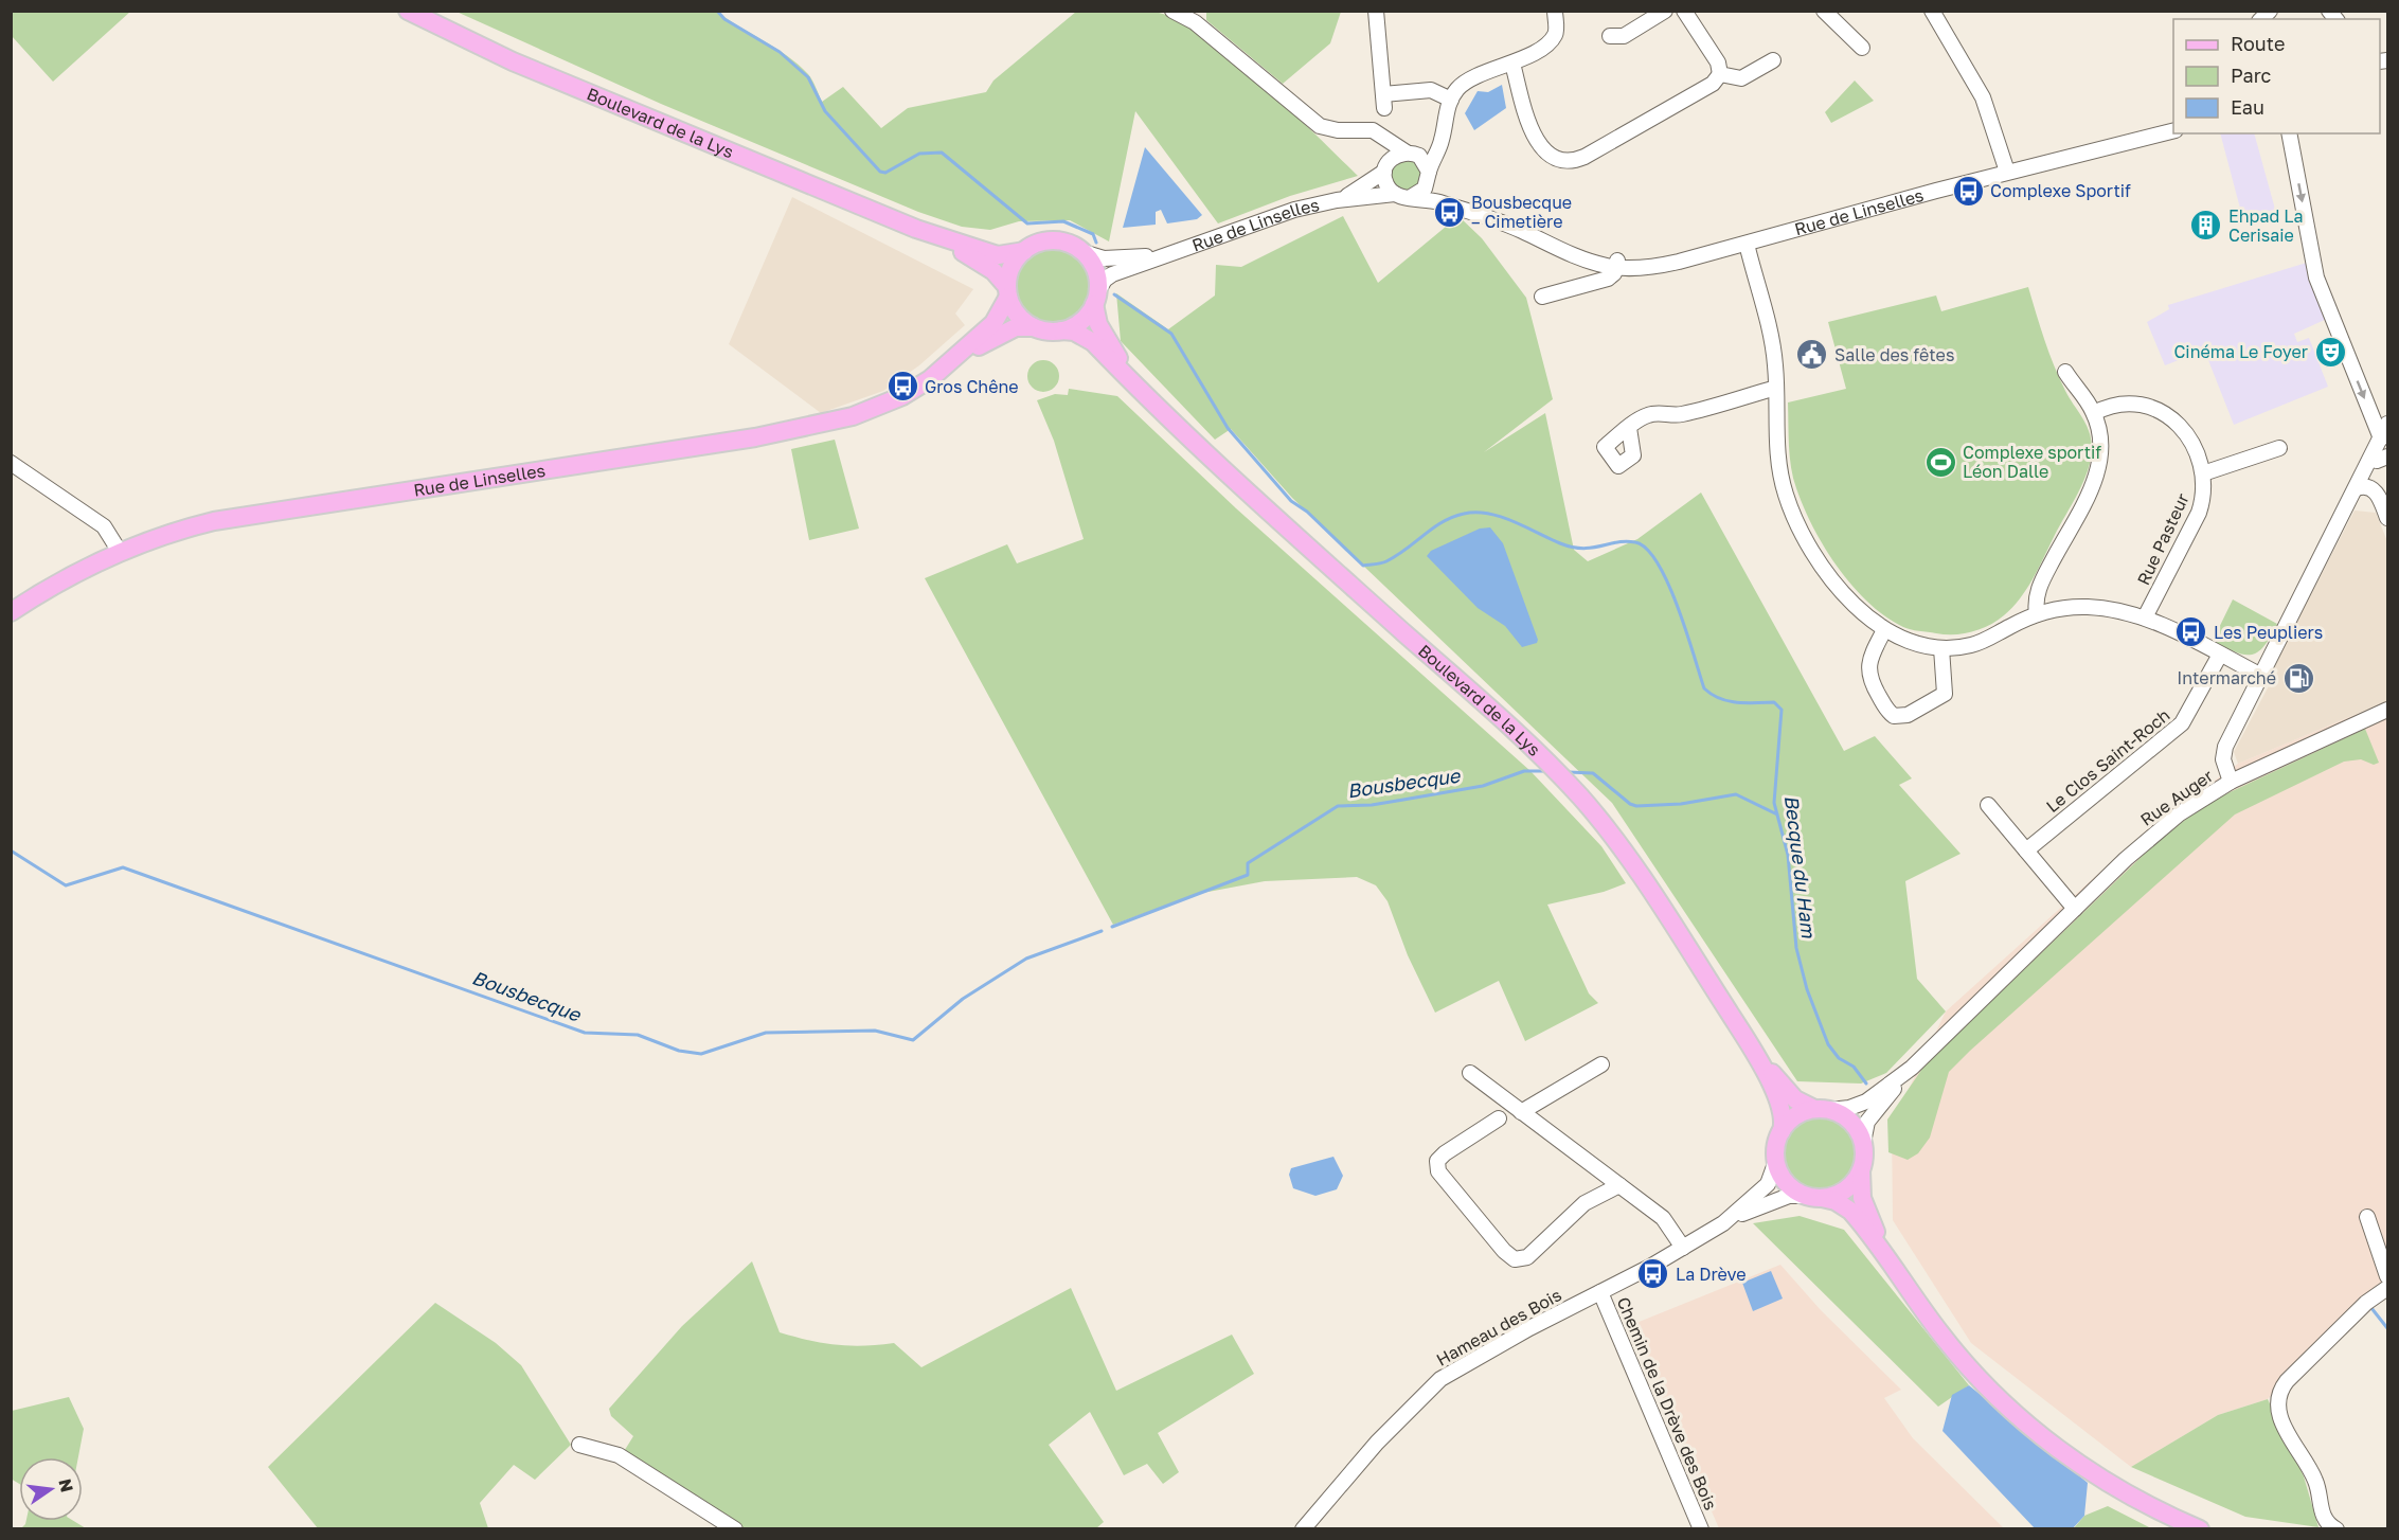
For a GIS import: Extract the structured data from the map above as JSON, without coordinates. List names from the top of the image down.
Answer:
{
  "streets": {
    "main road": ["Boulevard de la Lys", "Rue de Linselles"],
    "street": [
      "Rue Pasteur",
      "Le Clos Saint-Roch",
      "Rue Auger",
      "Hameau des Bois",
      "Chemin de la Drève des Bois"
    ]
  },
  "crossings": [
    ["Boulevard de la Lys", "Rue de Linselles"],
    ["Boulevard de la Lys", "Rue Auger"],
    ["Boulevard de la Lys", "Hameau des Bois"],
    ["Rue Auger", "Hameau des Bois"],
    ["Hameau des Bois", "Chemin de la Drève des Bois"]
  ],
  "water": ["Bousbecque", "Becque du Ham"],
  "places": {
    "bus stop": [
      "Complexe Sportif",
      "Bousbecque – Cimetière",
      "Gros Chêne",
      "Les Peupliers",
      "La Drève"
    ],
    "building": ["Ehpad La Cerisaie"],
    "theatre": ["Cinéma Le Foyer"],
    "public building": ["Salle des fêtes"],
    "sports": ["Complexe sportif Léon Dalle"],
    "fuel station": ["Intermarché"]
  },
  "legend": ["Route", "Parc", "Eau"],
  "north": "right"
}
